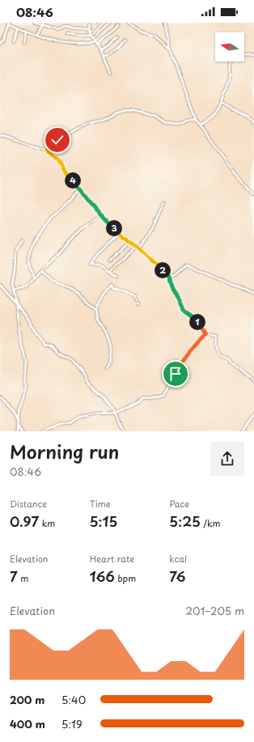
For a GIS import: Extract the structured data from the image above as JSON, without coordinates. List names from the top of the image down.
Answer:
{
  "north": "left",
  "page": {
    "status": "08:46",
    "pins": [
      "4",
      "3",
      "2",
      "1"
    ],
    "heading": ["Morning run", "08:46"],
    "stats": [
      ["Distance", "0.97 km"],
      ["Time", "5:15"],
      ["Pace", "5:25 /km"],
      ["Elevation", "7 m"],
      ["Heart rate", "166 bpm"],
      ["kcal", "76"]
    ],
    "chart": ["Elevation", "201–205 m"],
    "list": [
      {
        "name": "200 m",
        "note": "5:40"
      },
      {
        "name": "400 m",
        "note": "5:19"
      }
    ]
  }
}
